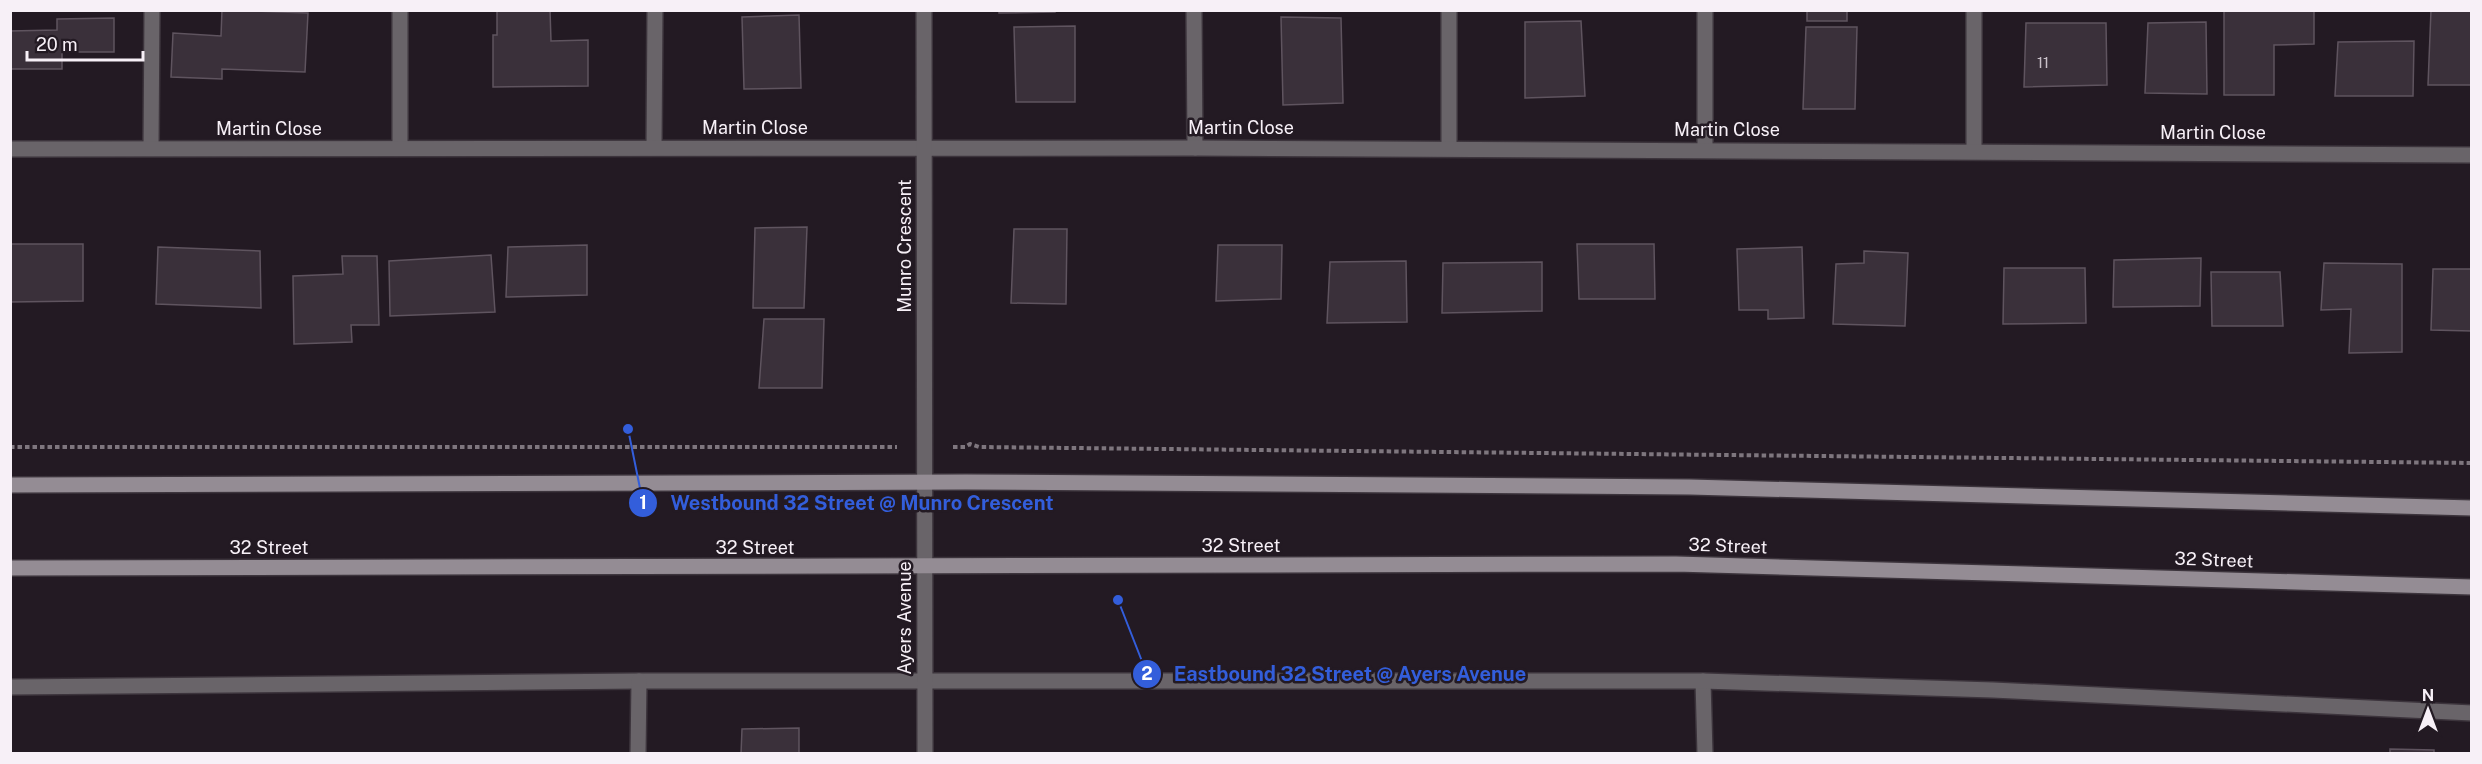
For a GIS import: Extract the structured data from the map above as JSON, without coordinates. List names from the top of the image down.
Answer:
{
  "streets": {
    "main road": ["32 Street"],
    "street": ["Martin Close", "Munro Crescent", "Ayers Avenue"]
  },
  "crossings": [
    ["Martin Close", "Munro Crescent"],
    ["Munro Crescent", "Ayers Avenue"],
    ["32 Street", "Ayers Avenue"]
  ],
  "places": ["Westbound 32 Street @ Munro Crescent", "Eastbound 32 Street @ Ayers Avenue"],
  "house_numbers": ["11"],
  "scale_bar": "20 m",
  "north": "top"
}
